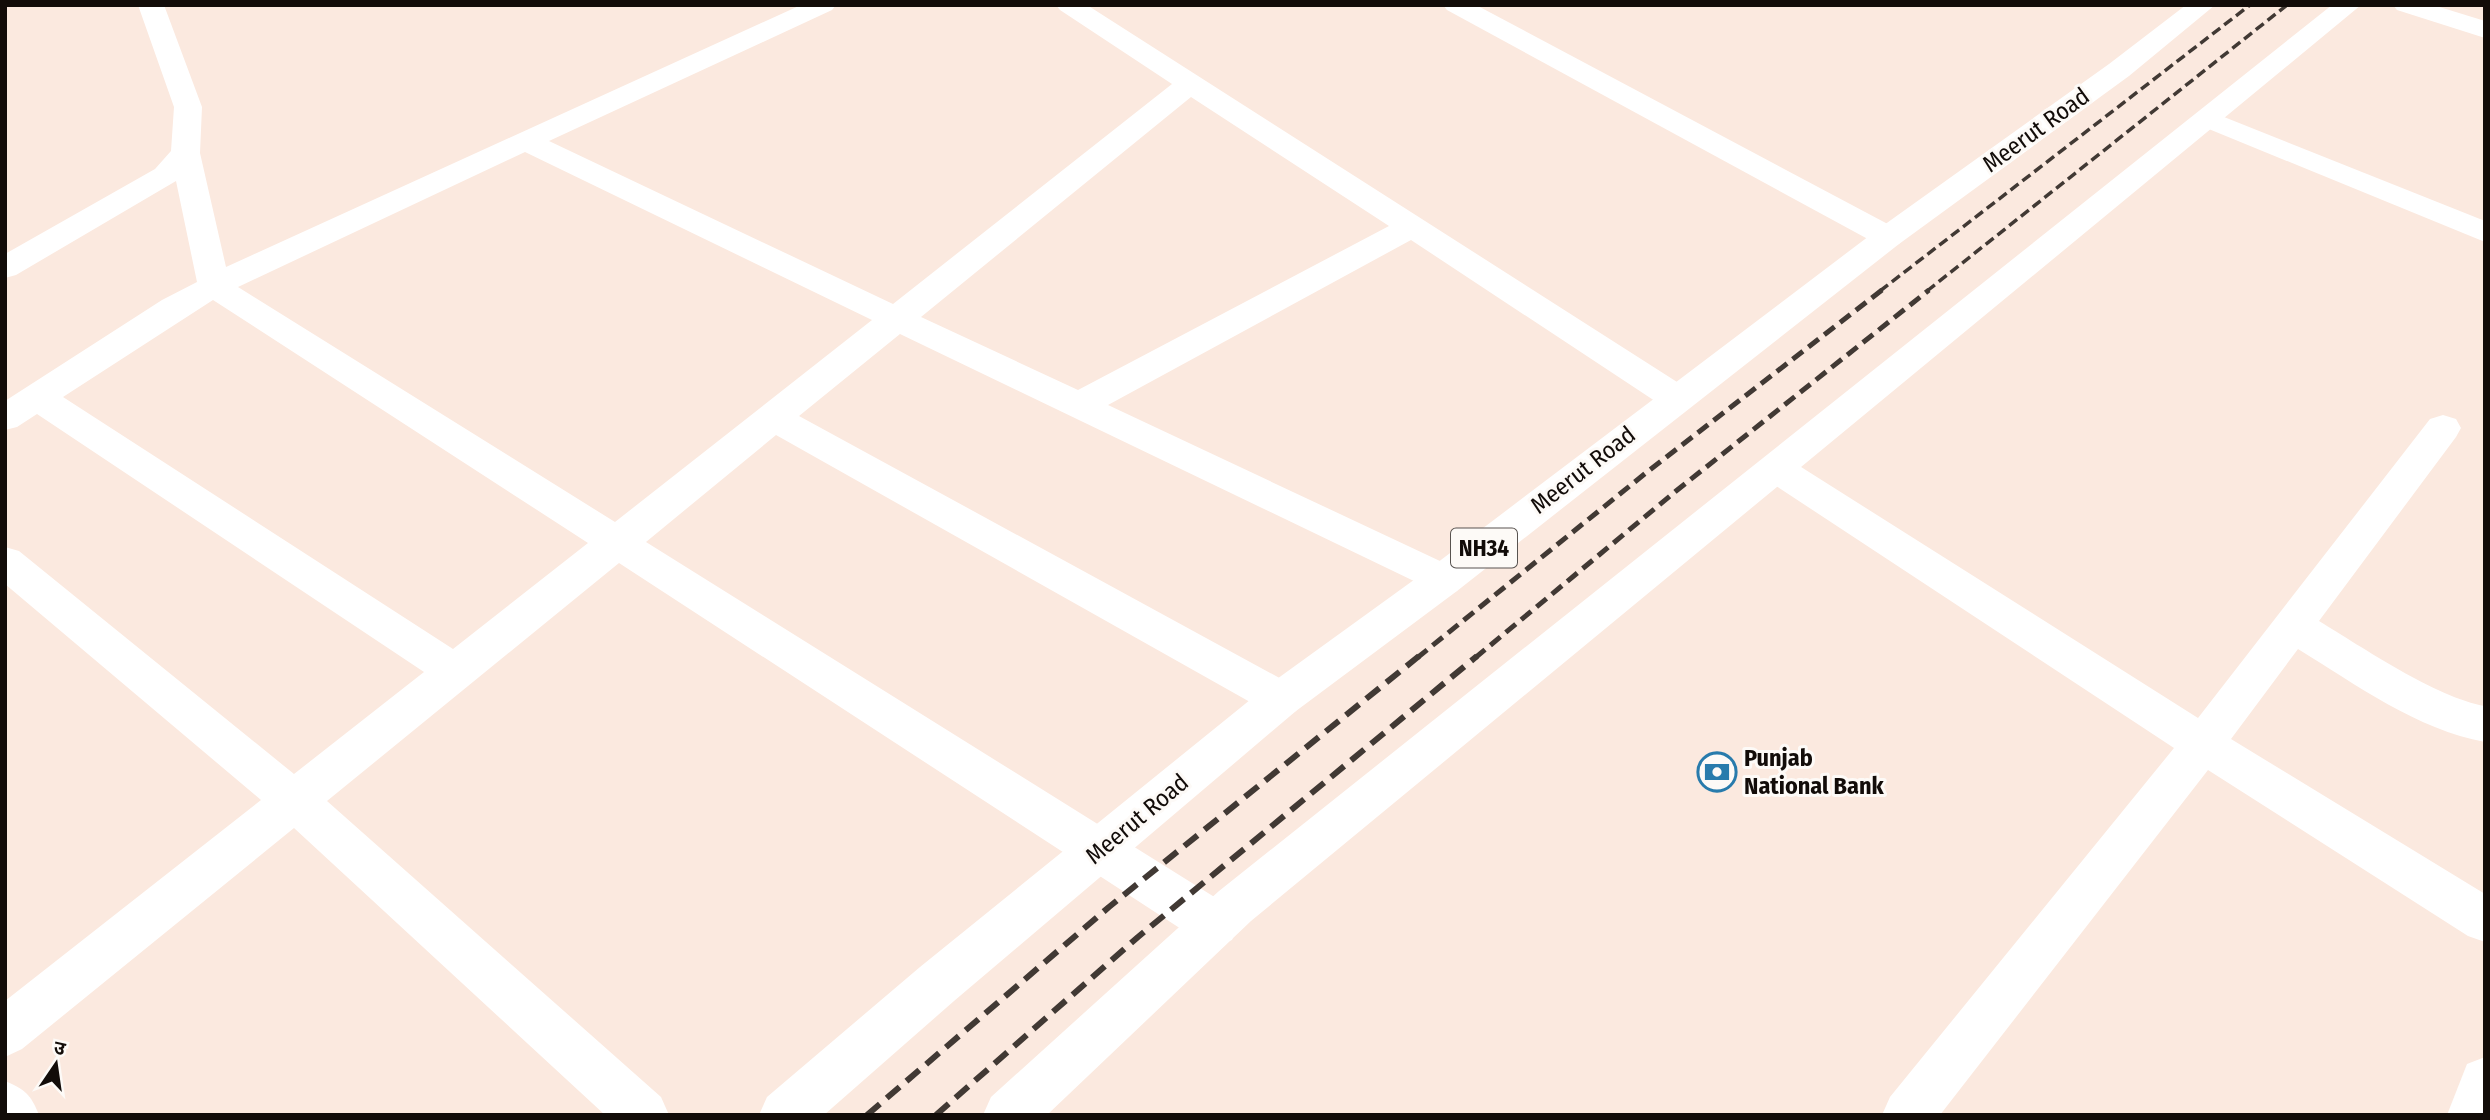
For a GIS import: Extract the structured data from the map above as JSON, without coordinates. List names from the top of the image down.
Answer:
{
  "streets": {
    "main road": ["Meerut Road", "NH34"]
  },
  "places": {
    "bank": ["Punjab National Bank"]
  },
  "north": "top"
}
